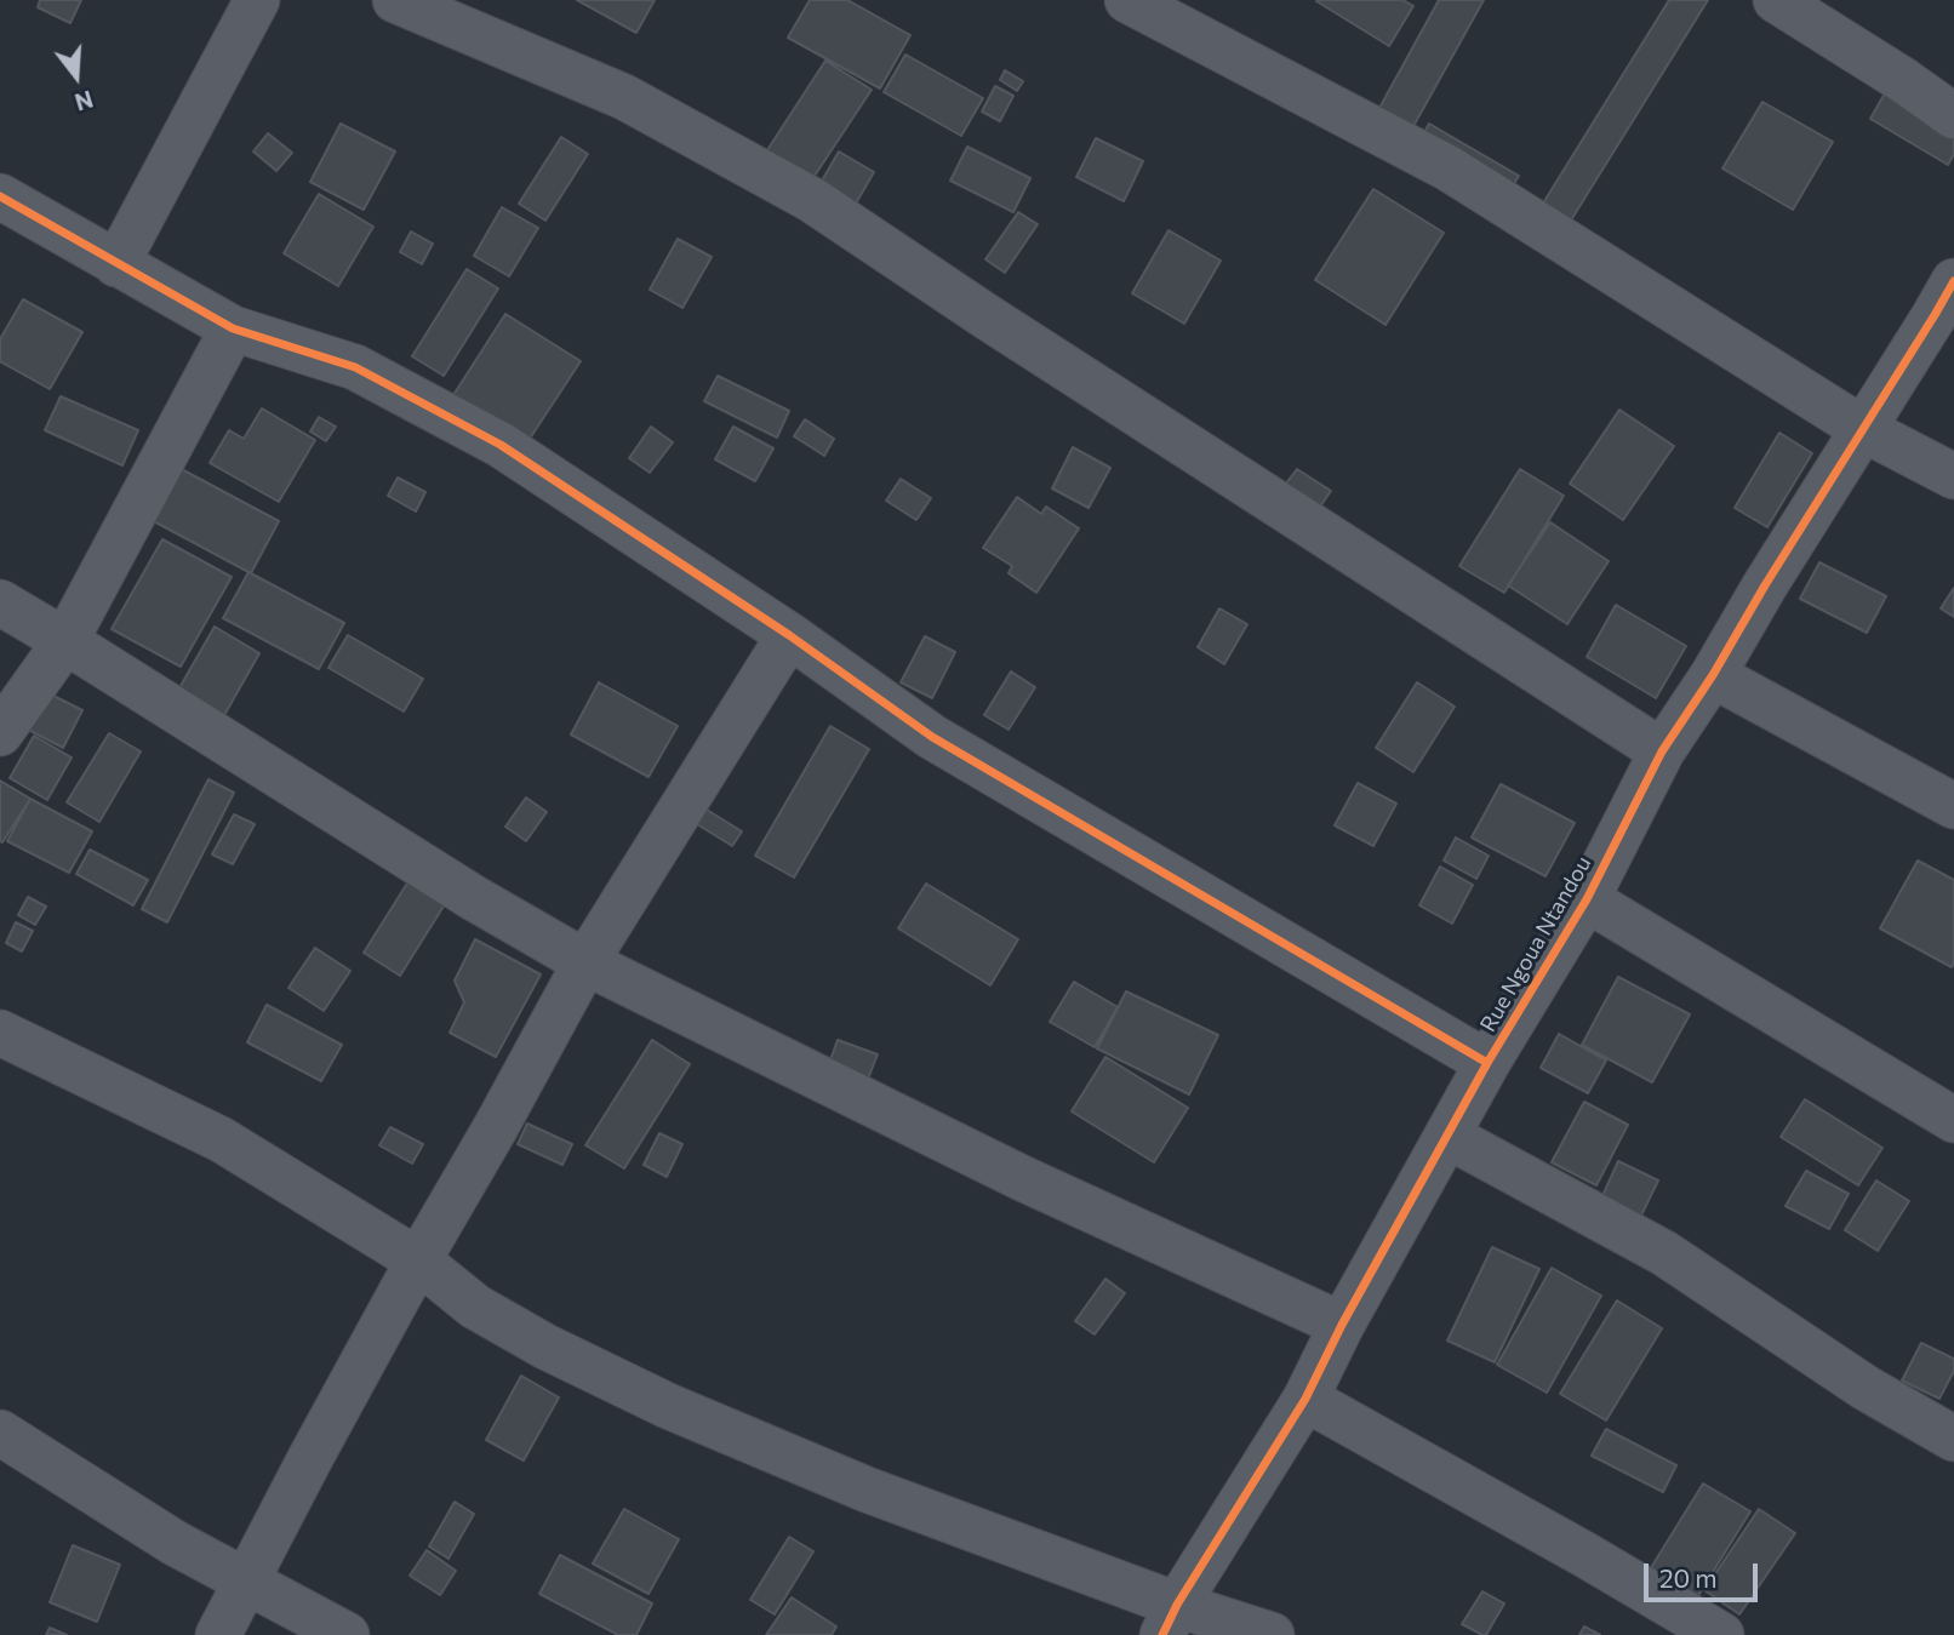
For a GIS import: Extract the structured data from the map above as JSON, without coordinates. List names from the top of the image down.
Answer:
{
  "streets": {
    "street": ["Rue Ngoua Ntandou"]
  },
  "scale_bar": "20 m",
  "north": "bottom"
}
